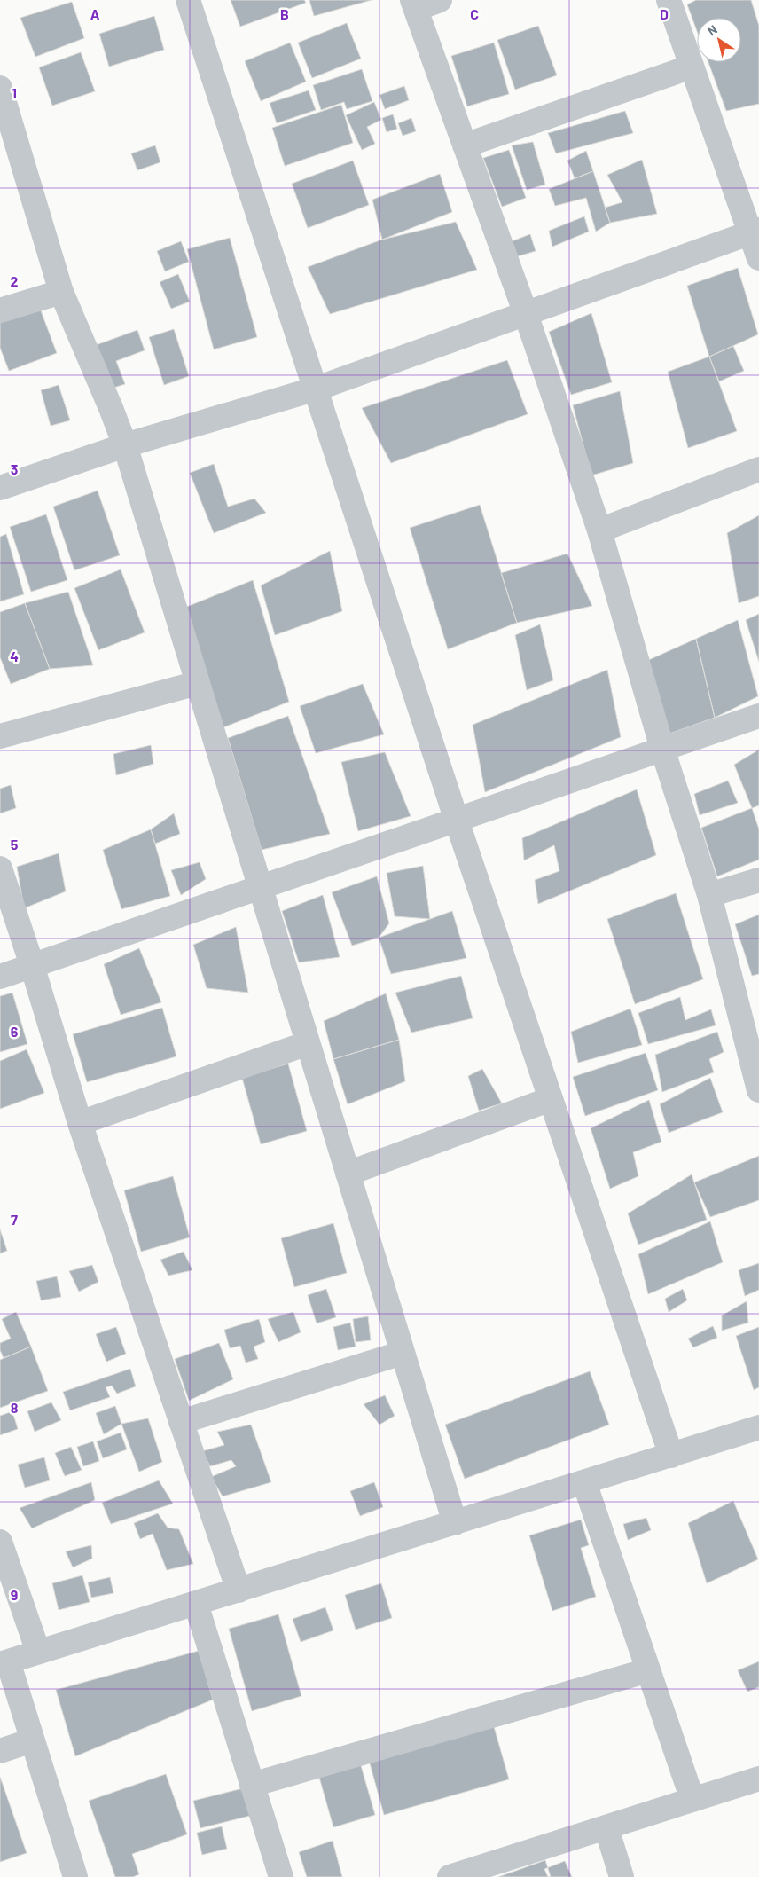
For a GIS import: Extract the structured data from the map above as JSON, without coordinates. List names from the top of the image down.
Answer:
{
  "north": "top left",
  "grid": {
    "columns": [
      "A",
      "B",
      "C",
      "D"
    ],
    "rows": [
      "1",
      "2",
      "3",
      "4",
      "5",
      "6",
      "7",
      "8",
      "9"
    ]
  }
}
